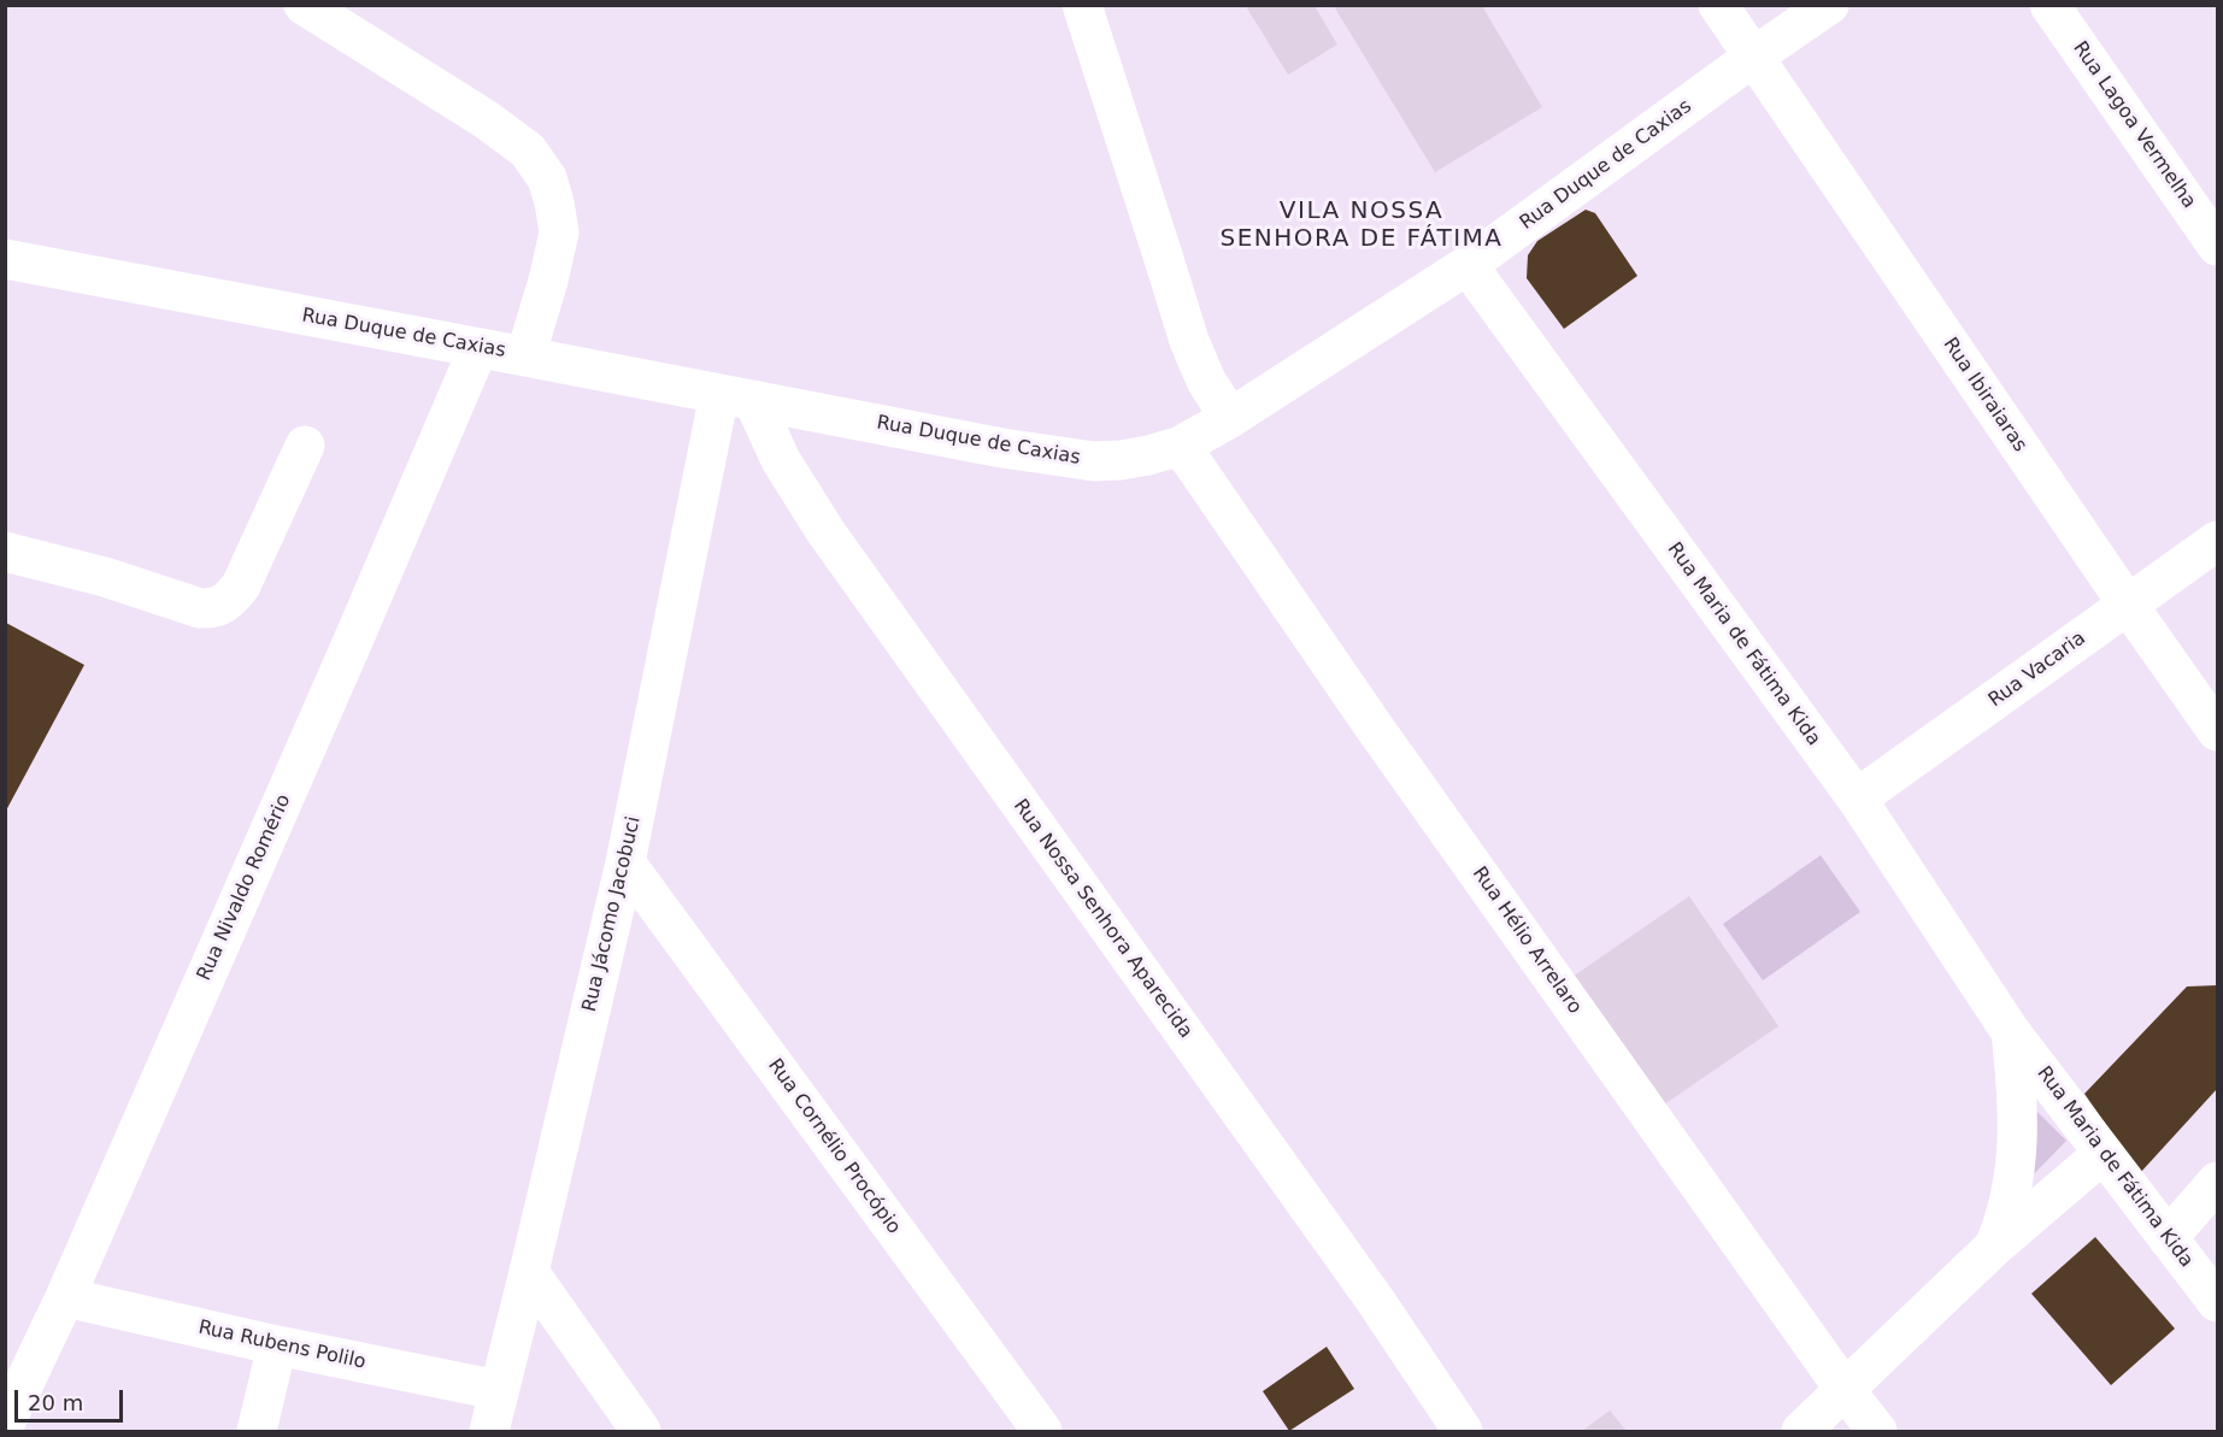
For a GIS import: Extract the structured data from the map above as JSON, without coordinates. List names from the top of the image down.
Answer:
{
  "streets": {
    "street": [
      "Rua Lagoa Vermelha",
      "Rua Duque de Caxias",
      "Rua Ibiraiaras",
      "Rua Maria de Fátima Kida",
      "Rua Vacaria",
      "Rua Nivaldo Romério",
      "Rua Jácomo Jacobuci",
      "Rua Nossa Senhora Aparecida",
      "Rua Hélio Arrelaro",
      "Rua Cornélio Procópio",
      "Rua Rubens Polilo"
    ]
  },
  "crossings": [
    ["Rua Duque de Caxias", "Rua Ibiraiaras"],
    ["Rua Duque de Caxias", "Rua Maria de Fátima Kida"],
    ["Rua Duque de Caxias", "Rua Nivaldo Romério"],
    ["Rua Duque de Caxias", "Rua Jácomo Jacobuci"],
    ["Rua Duque de Caxias", "Rua Nossa Senhora Aparecida"],
    ["Rua Duque de Caxias", "Rua Hélio Arrelaro"],
    ["Rua Ibiraiaras", "Rua Vacaria"],
    ["Rua Maria de Fátima Kida", "Rua Vacaria"],
    ["Rua Nivaldo Romério", "Rua Rubens Polilo"],
    ["Rua Jácomo Jacobuci", "Rua Nossa Senhora Aparecida"],
    ["Rua Jácomo Jacobuci", "Rua Cornélio Procópio"],
    ["Rua Jácomo Jacobuci", "Rua Rubens Polilo"]
  ],
  "districts": ["VILA NOSSA SENHORA DE FÁTIMA"],
  "scale_bar": "20 m"
}
